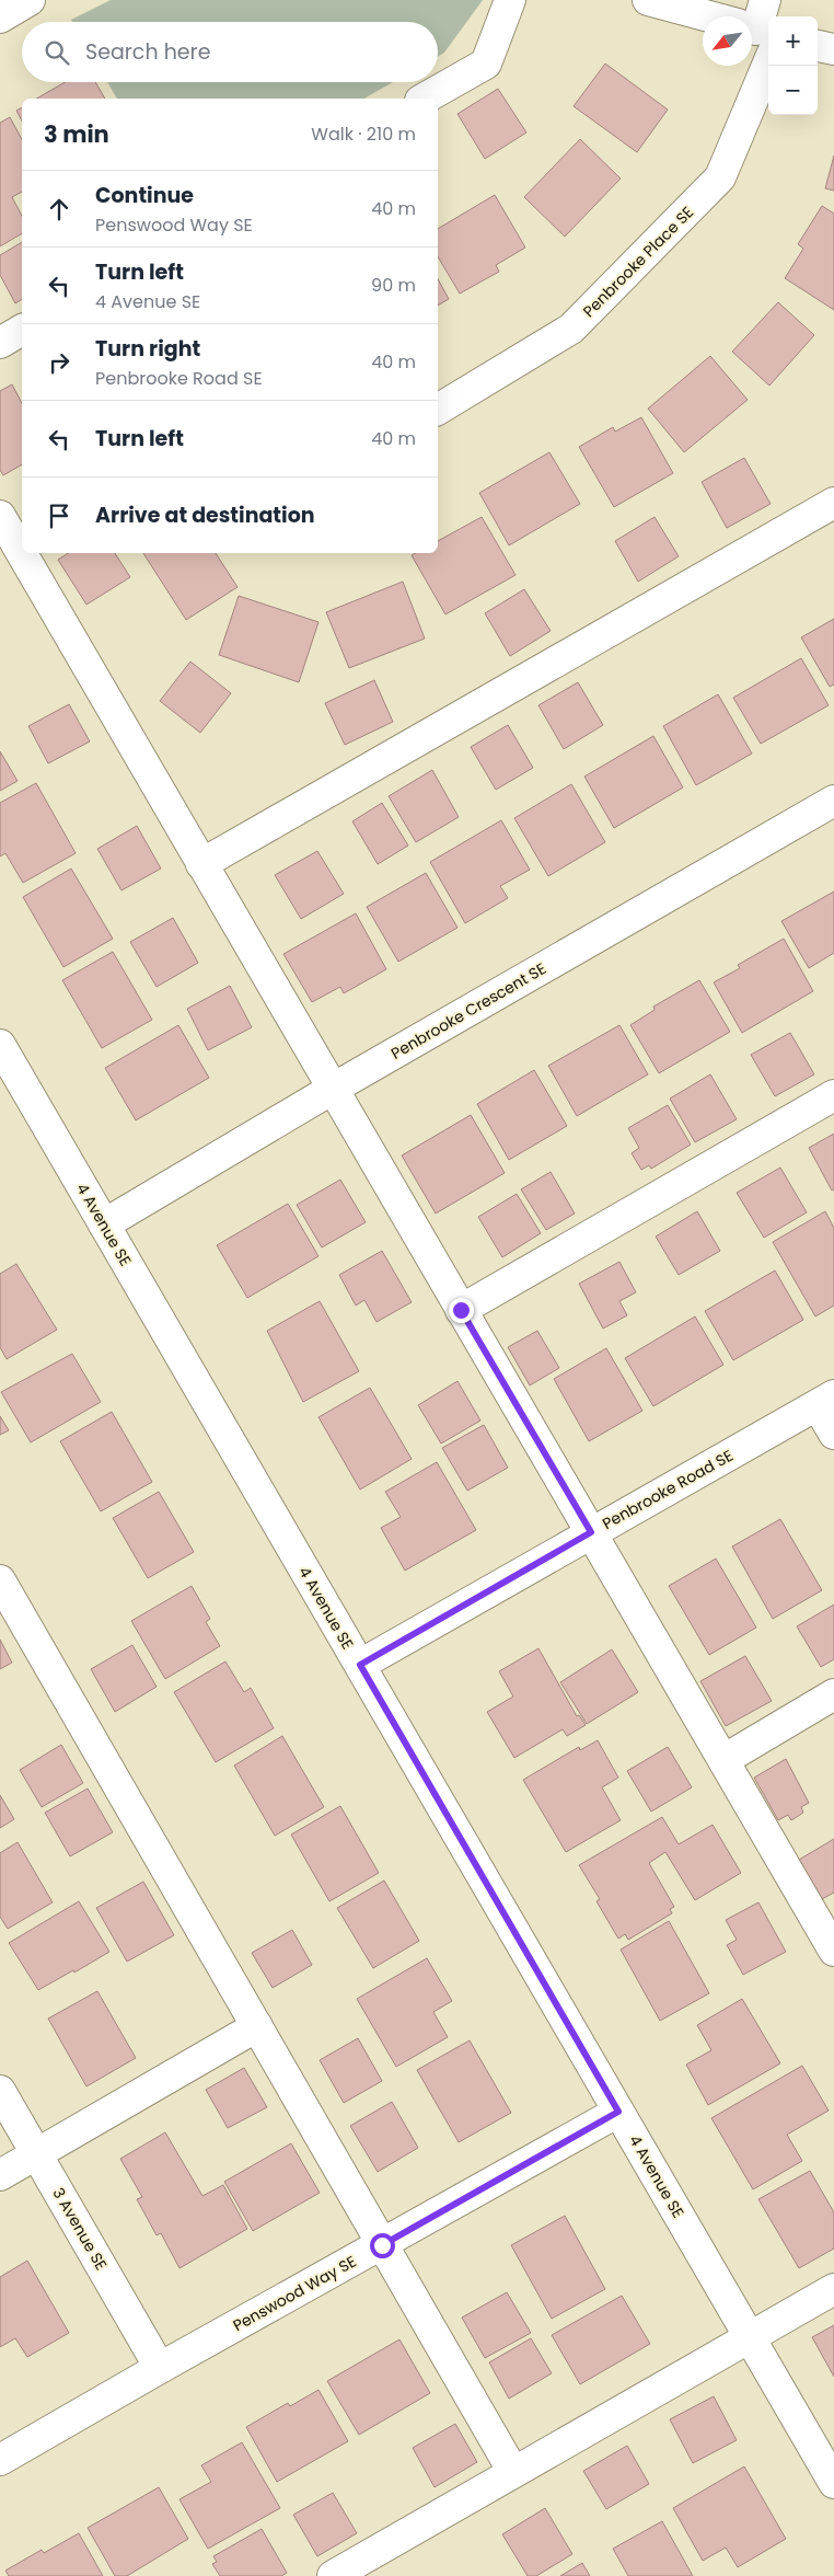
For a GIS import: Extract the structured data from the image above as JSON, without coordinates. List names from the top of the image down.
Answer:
{
  "streets": {
    "street": [
      "Penbrooke Place SE",
      "Penbrooke Crescent SE",
      "4 Avenue SE",
      "Penbrooke Road SE",
      "3 Avenue SE",
      "Penswood Way SE"
    ]
  },
  "crossings": [
    ["Penbrooke Crescent SE", "4 Avenue SE"],
    ["4 Avenue SE", "Penbrooke Road SE"],
    ["4 Avenue SE", "Penswood Way SE"],
    ["3 Avenue SE", "Penswood Way SE"]
  ],
  "north": "bottom left",
  "page": {
    "map_buttons": ["+", "−"],
    "search": "Search here",
    "heading": ["3 min", "Walk · 210 m"],
    "list": [
      ["Continue", "Penswood Way SE", "40 m"],
      ["Turn left", "4 Avenue SE", "90 m"],
      ["Turn right", "Penbrooke Road SE", "40 m"],
      ["Turn left", "40 m"],
      "Arrive at destination"
    ]
  }
}
